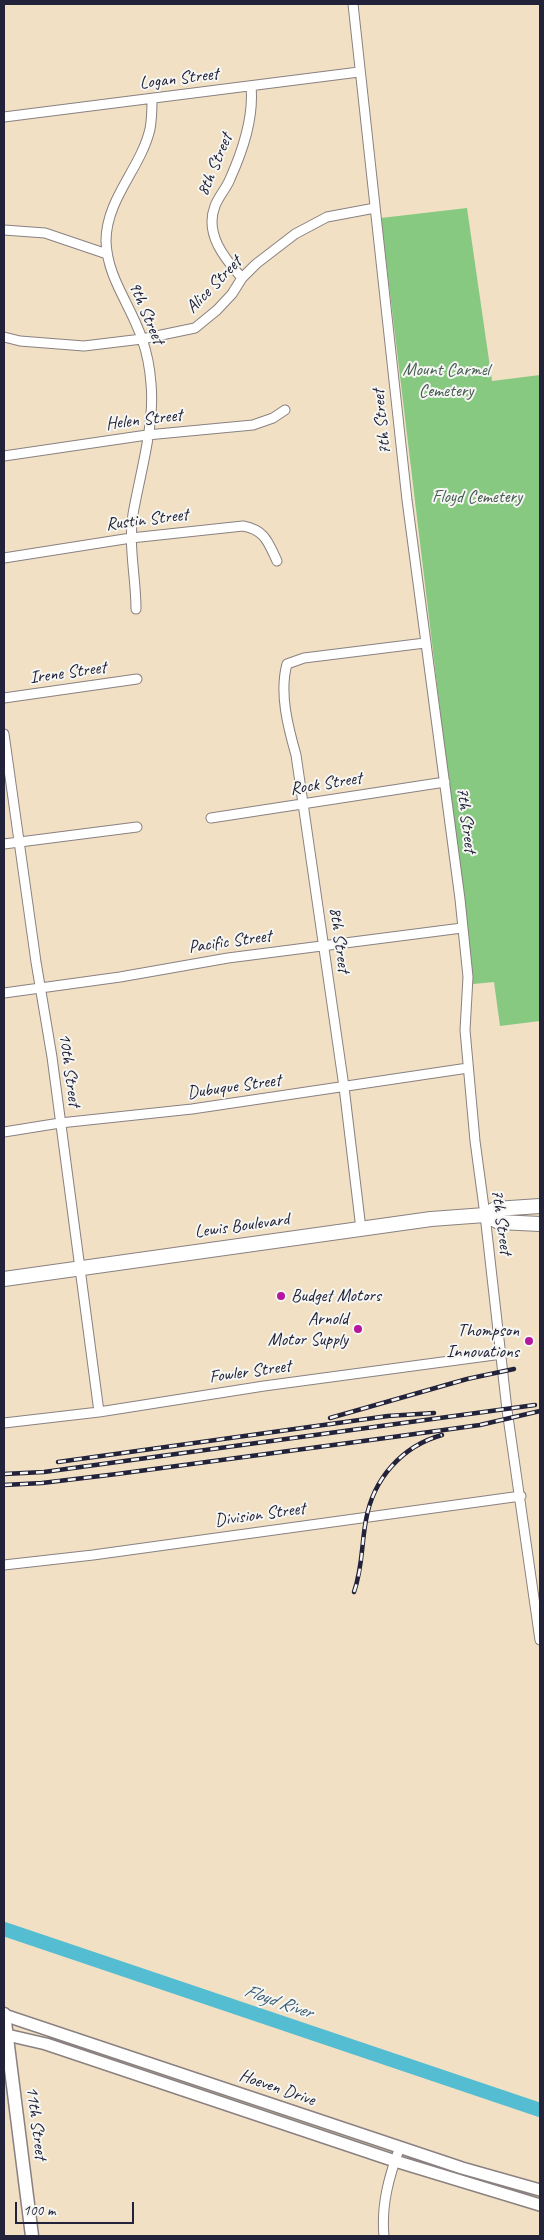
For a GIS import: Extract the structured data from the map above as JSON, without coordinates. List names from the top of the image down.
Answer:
{
  "streets": {
    "main road": ["Lewis Boulevard", "11th Street"],
    "street": [
      "Logan Street",
      "8th Street",
      "Alice Street",
      "9th Street",
      "Helen Street",
      "7th Street",
      "Rustin Street",
      "Irene Street",
      "Rock Street",
      "Pacific Street",
      "10th Street",
      "Dubuque Street",
      "Fowler Street",
      "Division Street",
      "Hoeven Drive"
    ]
  },
  "crossings": [
    ["Logan Street", "8th Street"],
    ["Logan Street", "9th Street"],
    ["Logan Street", "7th Street"],
    ["8th Street", "Alice Street"],
    ["8th Street", "7th Street"],
    ["8th Street", "Rock Street"],
    ["8th Street", "Pacific Street"],
    ["8th Street", "Dubuque Street"],
    ["8th Street", "Lewis Boulevard"],
    ["Alice Street", "9th Street"],
    ["Alice Street", "7th Street"],
    ["9th Street", "Helen Street"],
    ["9th Street", "Rustin Street"],
    ["7th Street", "Rock Street"],
    ["7th Street", "Pacific Street"],
    ["7th Street", "Dubuque Street"],
    ["7th Street", "Lewis Boulevard"],
    ["7th Street", "Fowler Street"],
    ["7th Street", "Division Street"],
    ["Pacific Street", "10th Street"],
    ["10th Street", "Dubuque Street"],
    ["10th Street", "Lewis Boulevard"],
    ["10th Street", "Fowler Street"],
    ["Hoeven Drive", "11th Street"]
  ],
  "water": ["Floyd River"],
  "parks": ["Mount Carmel Cemetery", "Floyd Cemetery"],
  "places": ["Budget Motors", "Arnold Motor Supply", "Thompson Innovations"],
  "scale_bar": "100 m"
}
